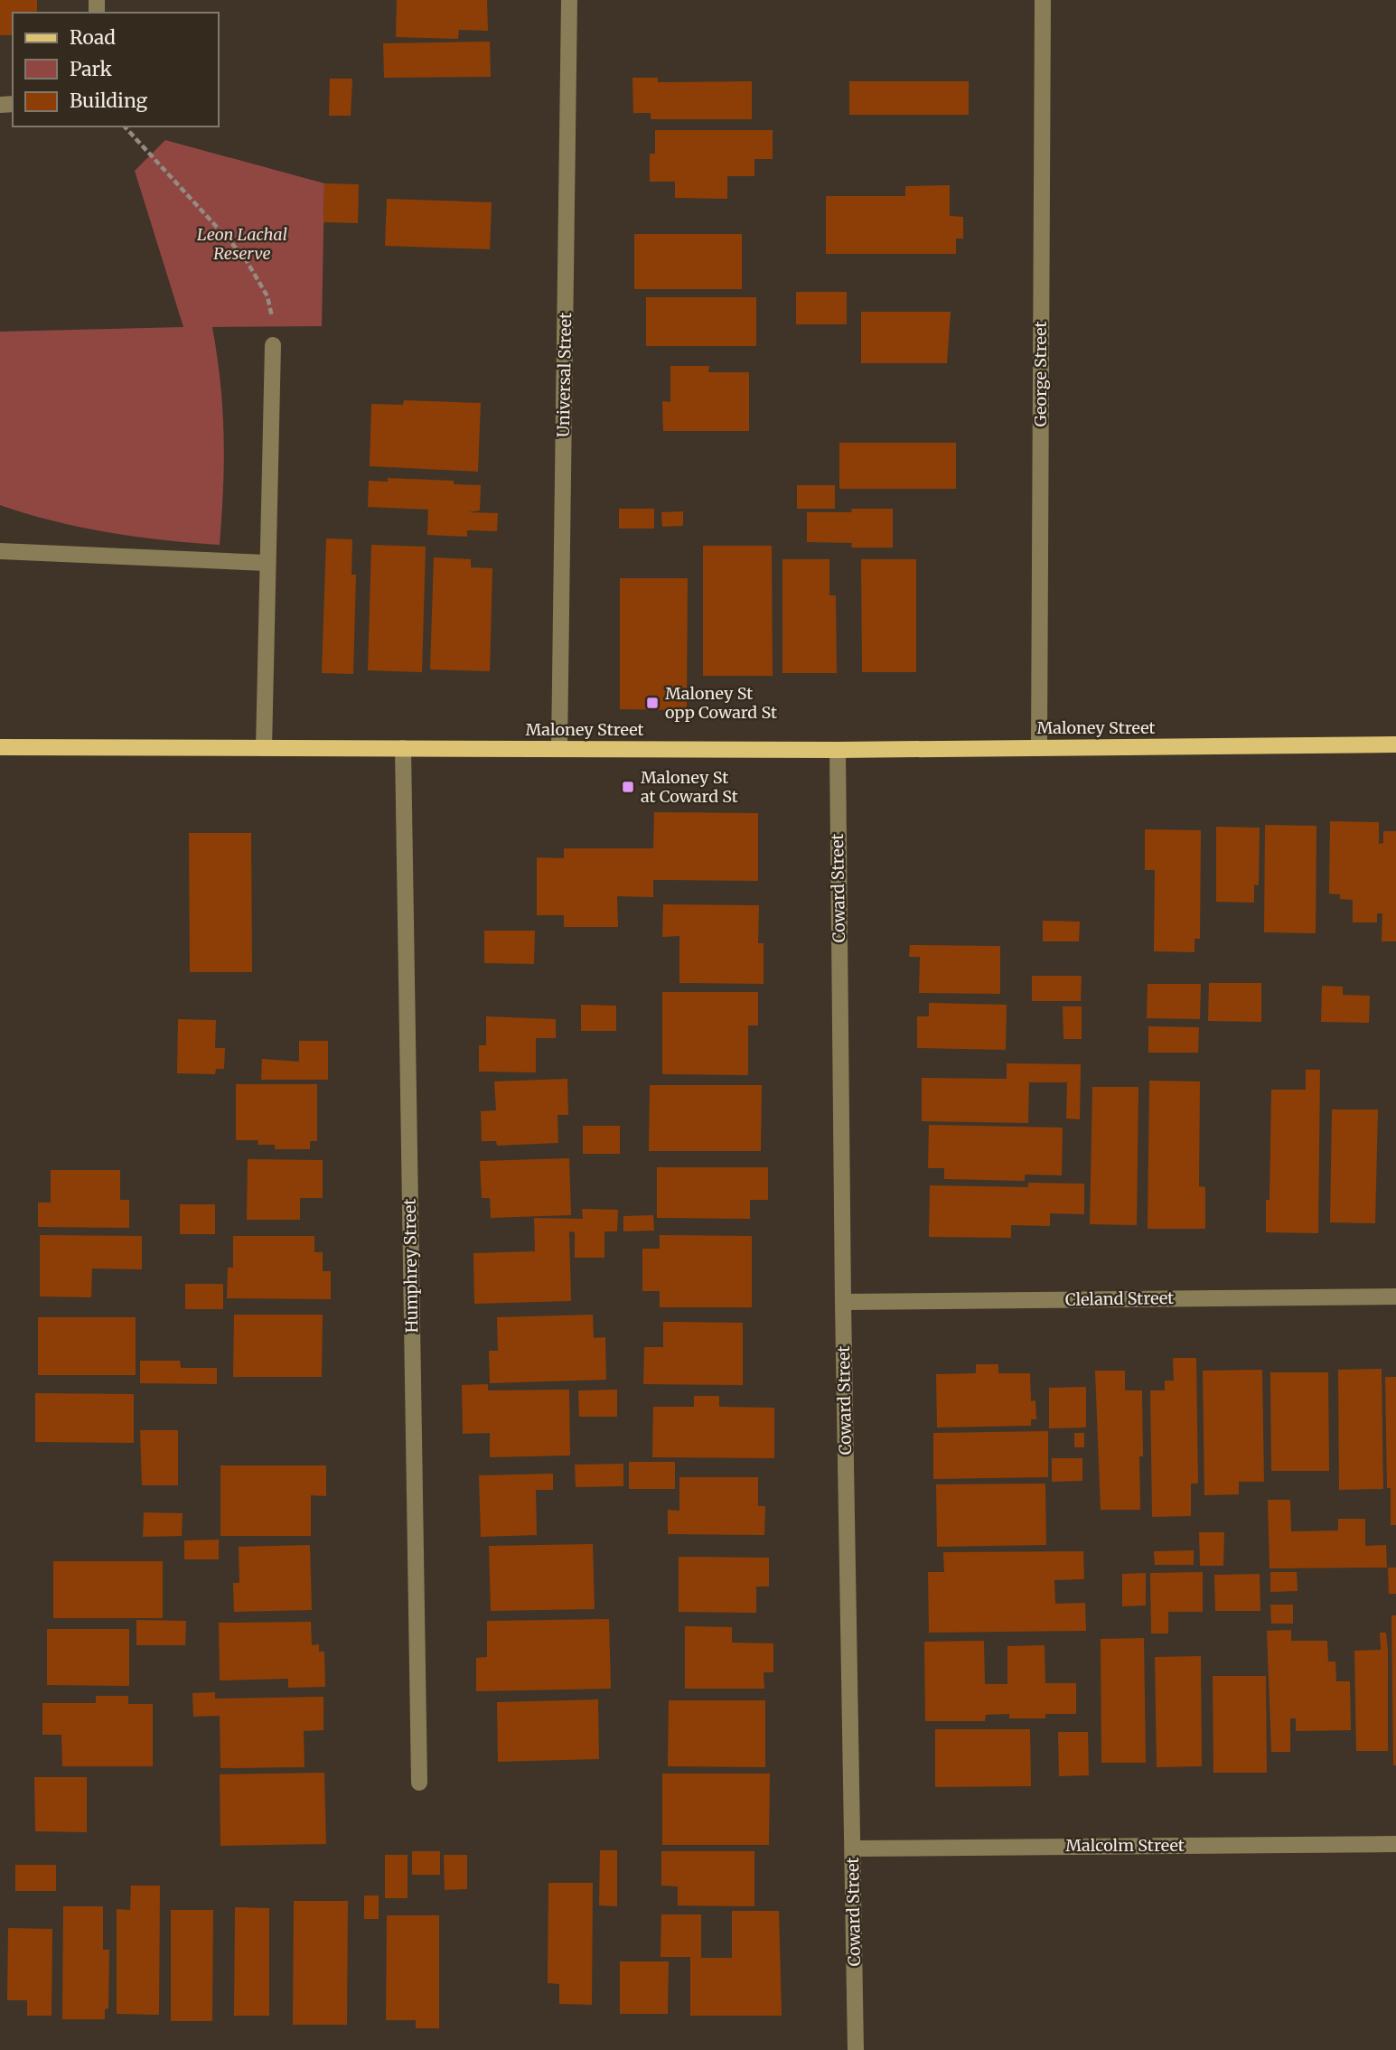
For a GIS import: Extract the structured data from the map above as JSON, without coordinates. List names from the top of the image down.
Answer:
{
  "streets": {
    "main road": ["Maloney Street"],
    "street": [
      "George Street",
      "Universal Street",
      "Coward Street",
      "Humphrey Street",
      "Cleland Street",
      "Malcolm Street"
    ]
  },
  "crossings": [
    ["George Street", "Maloney Street"],
    ["Universal Street", "Maloney Street"],
    ["Maloney Street", "Coward Street"],
    ["Maloney Street", "Humphrey Street"],
    ["Coward Street", "Cleland Street"],
    ["Coward Street", "Malcolm Street"]
  ],
  "parks": ["Leon Lachal Reserve"],
  "places": {
    "transit": ["Maloney St opp Coward St", "Maloney St at Coward St"]
  },
  "legend": ["Road", "Park", "Building"]
}
